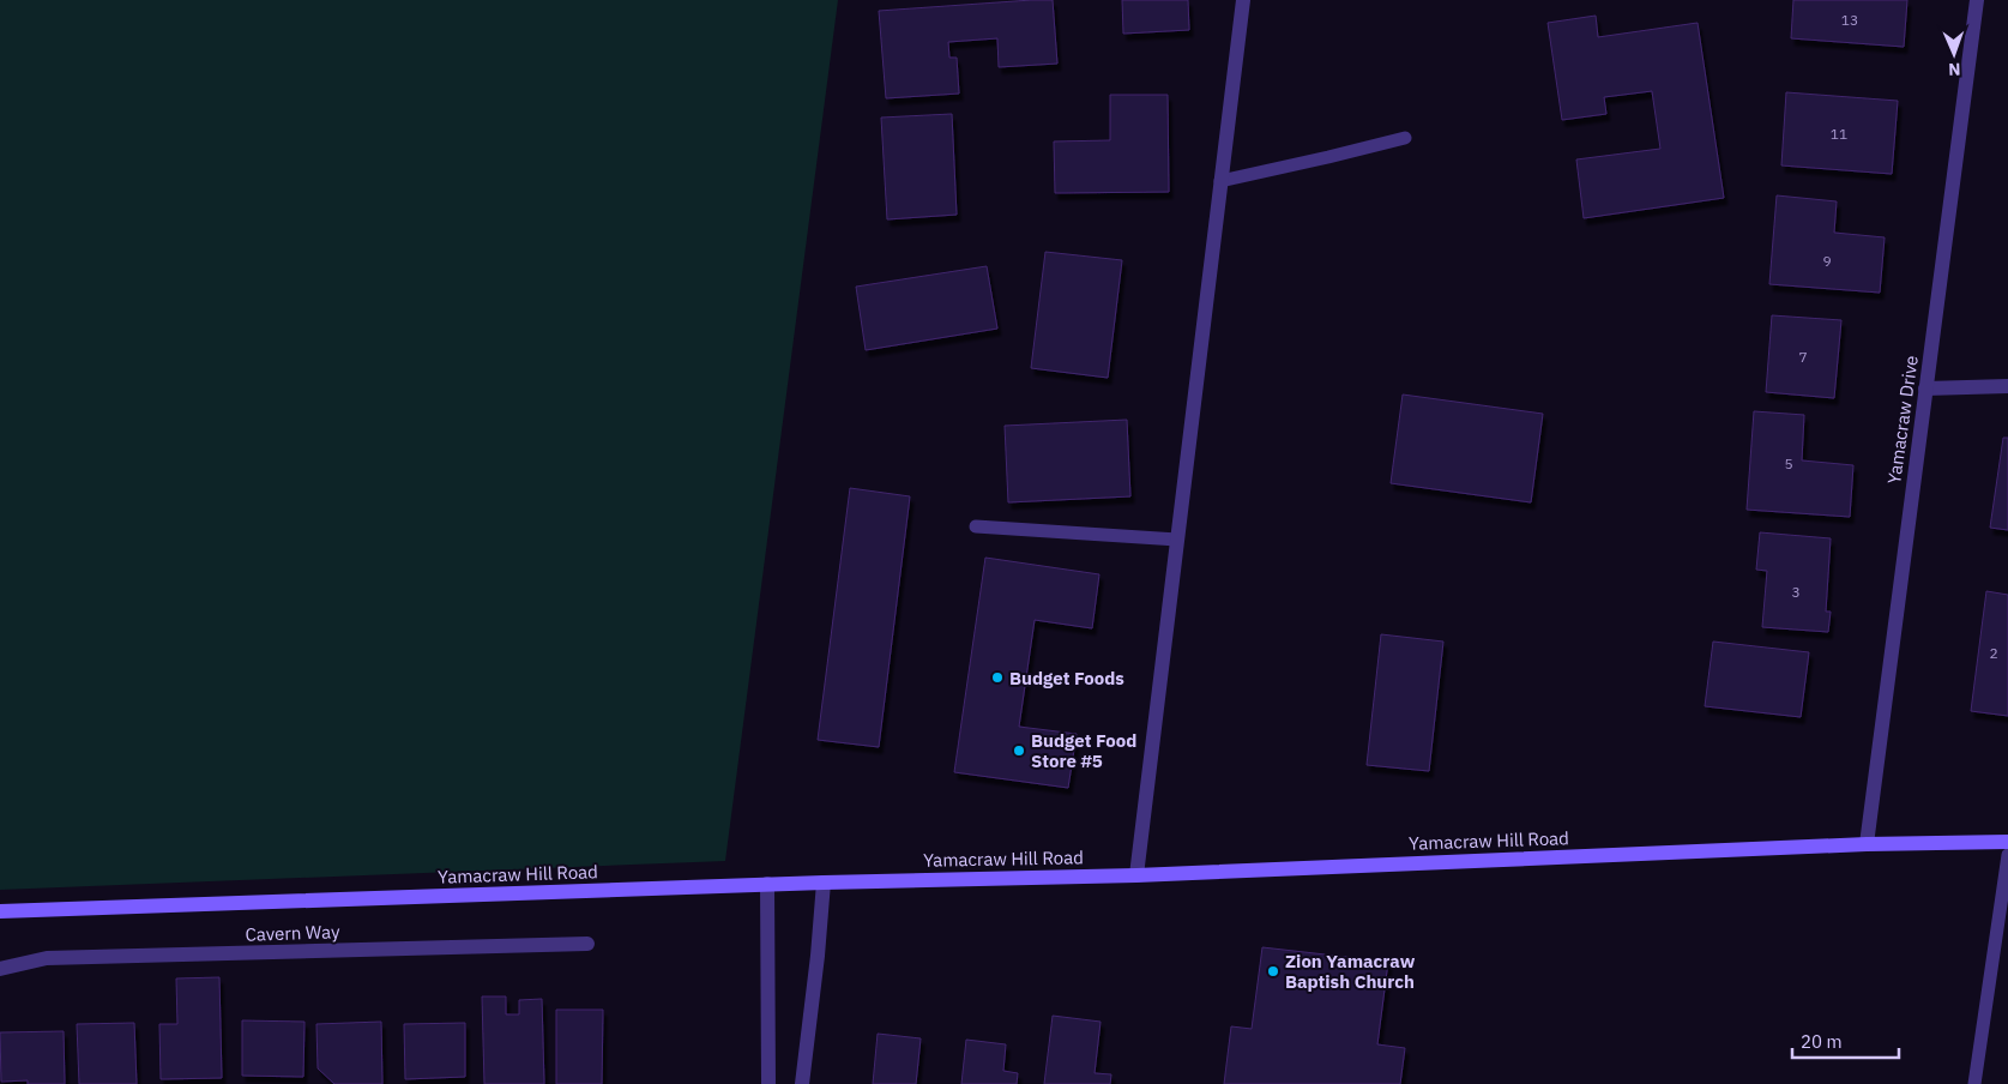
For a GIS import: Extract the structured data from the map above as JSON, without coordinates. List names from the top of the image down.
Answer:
{
  "streets": {
    "main road": ["Yamacraw Hill Road"],
    "street": ["Yamacraw Drive", "Cavern Way"]
  },
  "crossings": [
    ["Yamacraw Drive", "Yamacraw Hill Road"]
  ],
  "places": ["Budget Foods", "Budget Food Store #5", "Zion Yamacraw Baptish Church"],
  "house_numbers": [
    "13",
    "11",
    "9",
    "7",
    "5",
    "3",
    "2"
  ],
  "scale_bar": "20 m",
  "north": "bottom"
}
